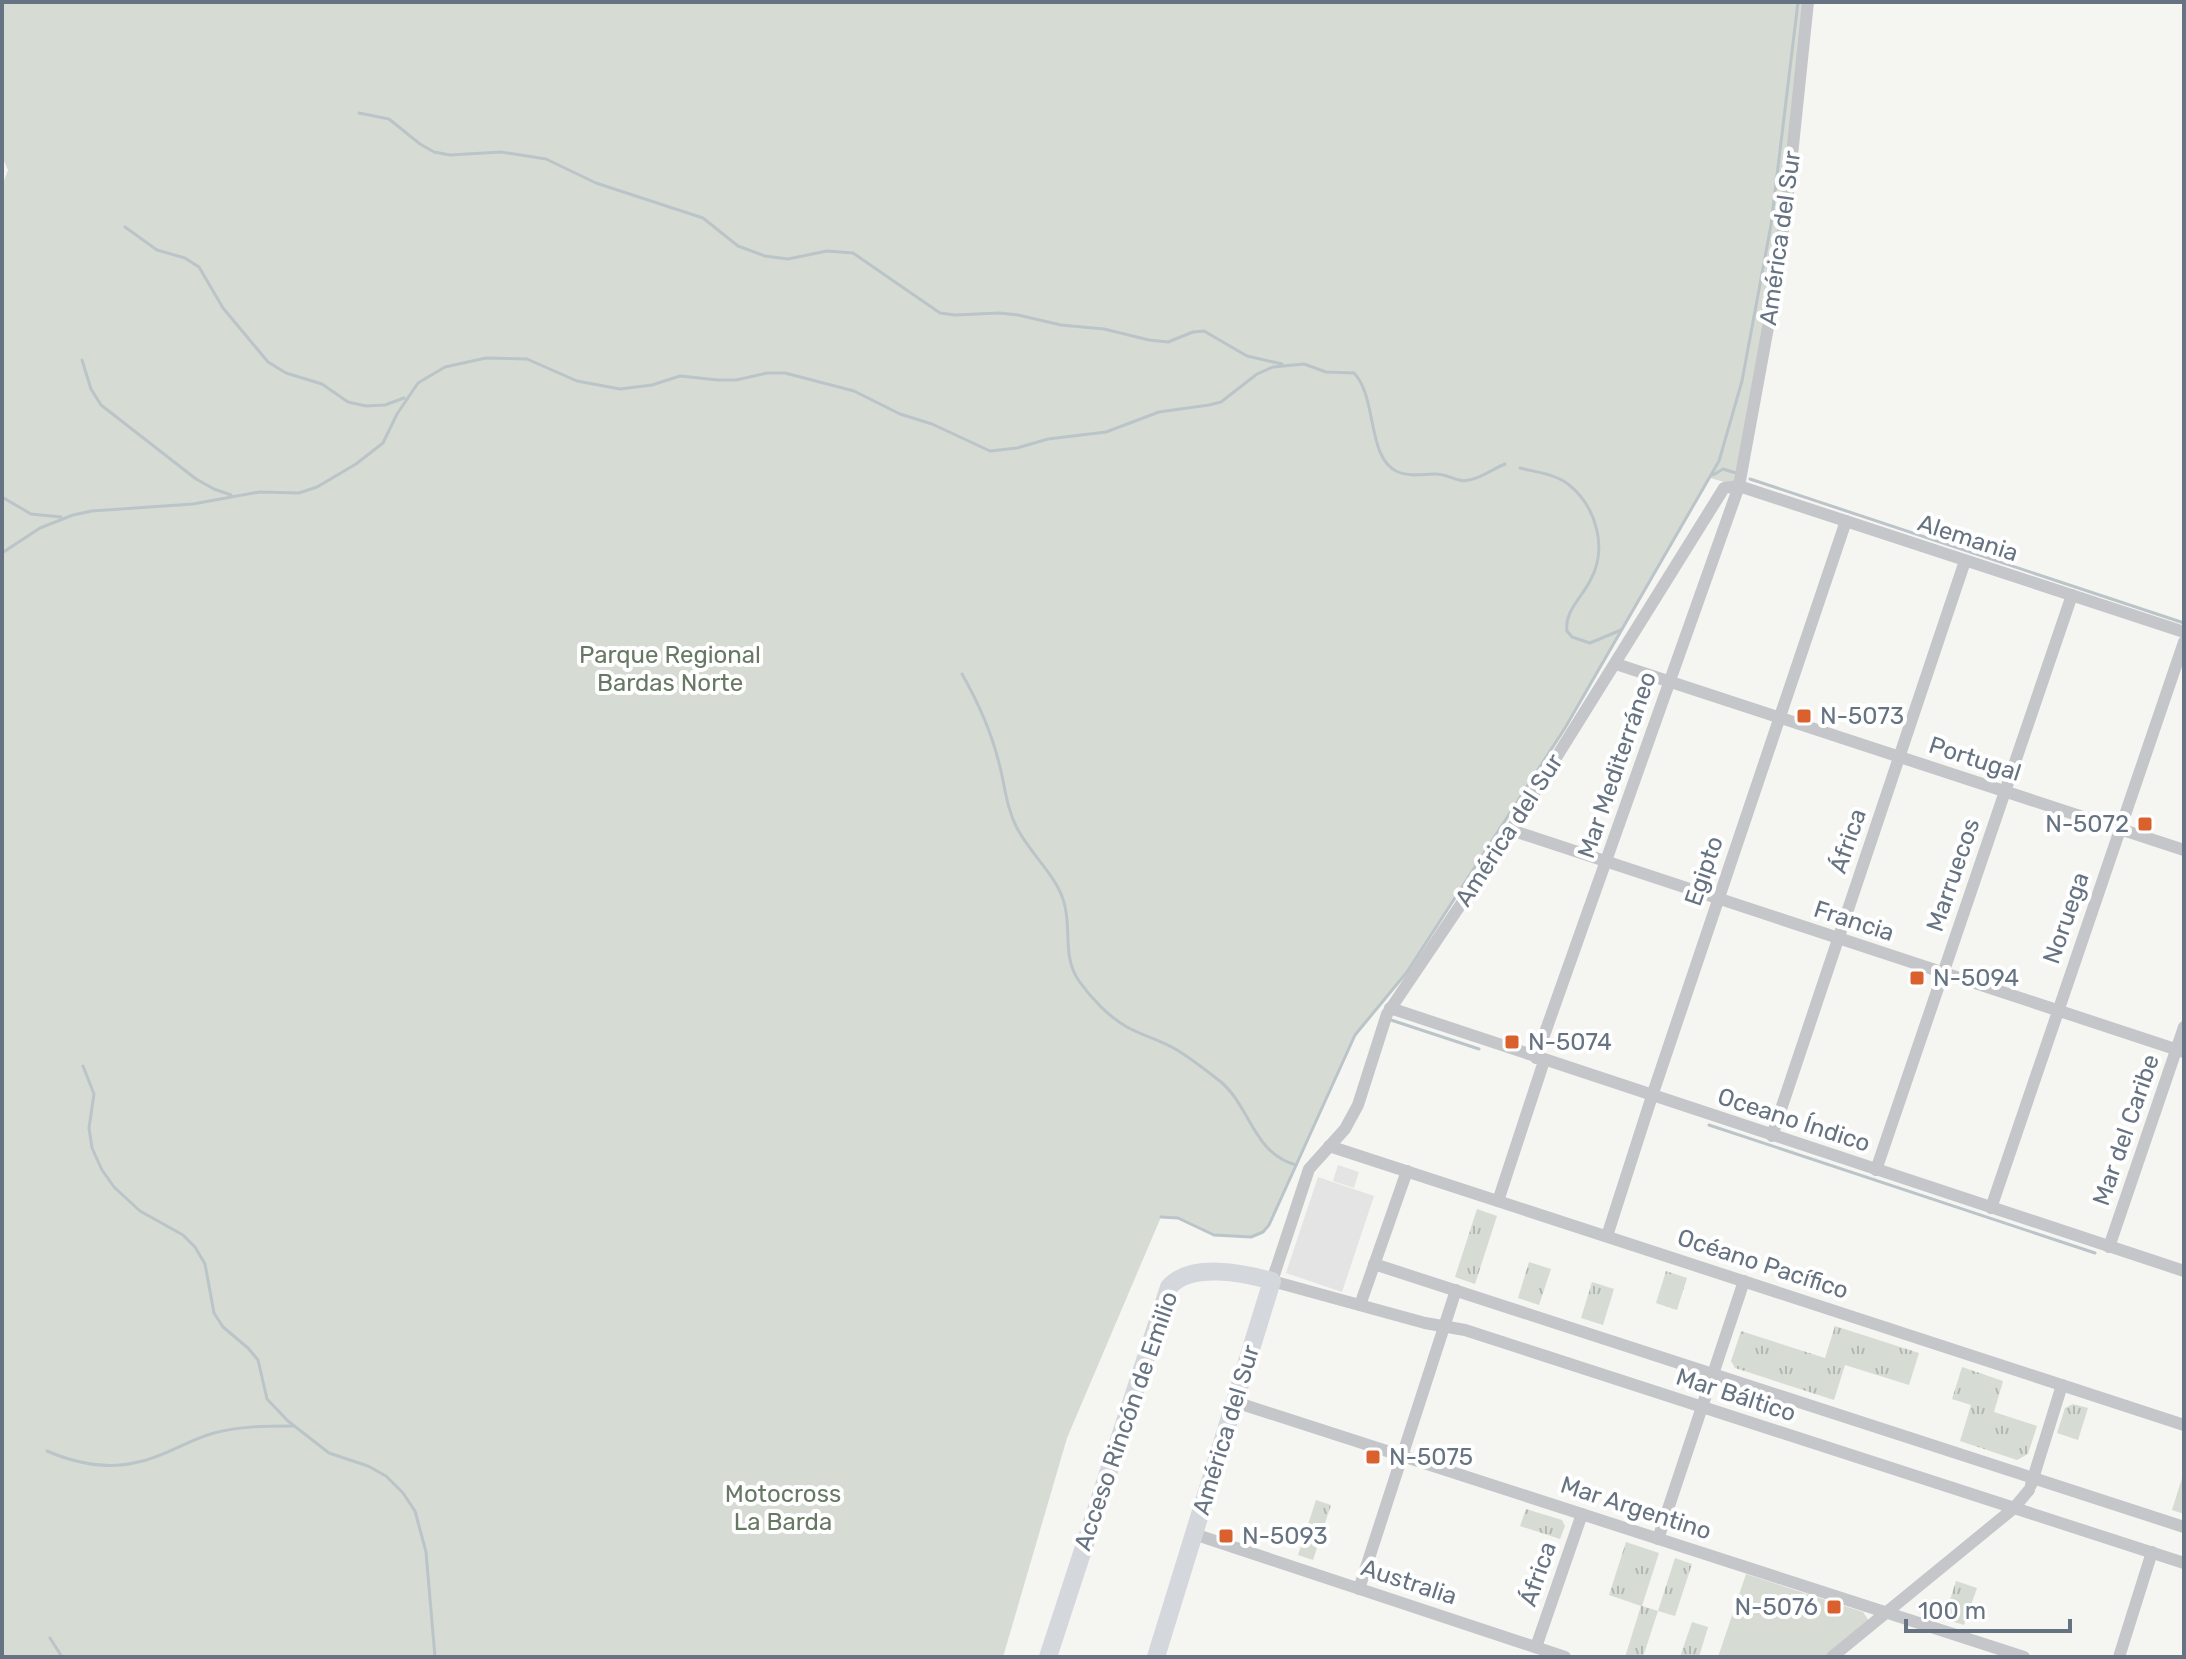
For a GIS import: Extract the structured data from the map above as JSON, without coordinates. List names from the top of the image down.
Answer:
{
  "streets": {
    "street": [
      "América del Sur",
      "Alemania",
      "Portugal",
      "Mar Mediterráneo",
      "África",
      "Egipto",
      "Marruecos",
      "Noruega",
      "Francia",
      "Oceano Índico",
      "Mar del Caribe",
      "Océano Pacífico",
      "Mar Báltico",
      "Acceso Rincón de Emilio",
      "Mar Argentino",
      "Australia"
    ]
  },
  "crossings": [
    ["América del Sur", "Alemania"],
    ["América del Sur", "Portugal"],
    ["América del Sur", "Mar Mediterráneo"],
    ["América del Sur", "Francia"],
    ["América del Sur", "Oceano Índico"],
    ["América del Sur", "Océano Pacífico"],
    ["América del Sur", "Mar Báltico"],
    ["América del Sur", "Acceso Rincón de Emilio"],
    ["América del Sur", "Mar Argentino"],
    ["América del Sur", "Australia"],
    ["Alemania", "Mar Mediterráneo"],
    ["Alemania", "África"],
    ["Alemania", "Egipto"],
    ["Alemania", "Marruecos"],
    ["Portugal", "Mar Mediterráneo"],
    ["Portugal", "África"],
    ["Portugal", "Egipto"],
    ["Portugal", "Marruecos"],
    ["Portugal", "Noruega"],
    ["Mar Mediterráneo", "Francia"],
    ["Mar Mediterráneo", "Oceano Índico"],
    ["Mar Mediterráneo", "Océano Pacífico"],
    ["África", "Francia"],
    ["África", "Oceano Índico"],
    ["África", "Mar Argentino"],
    ["África", "Australia"],
    ["Egipto", "Francia"],
    ["Egipto", "Oceano Índico"],
    ["Egipto", "Océano Pacífico"],
    ["Marruecos", "Francia"],
    ["Marruecos", "Oceano Índico"],
    ["Noruega", "Francia"],
    ["Noruega", "Oceano Índico"],
    ["Francia", "Mar del Caribe"],
    ["Oceano Índico", "Mar del Caribe"],
    ["Mar Báltico", "Acceso Rincón de Emilio"]
  ],
  "parks": ["Parque Regional Bardas Norte", "Motocross La Barda"],
  "places": {
    "transit": [
      "N-5073",
      "N-5072",
      "N-5094",
      "N-5074",
      "N-5075",
      "N-5093",
      "N-5076"
    ]
  },
  "scale_bar": "100 m"
}
